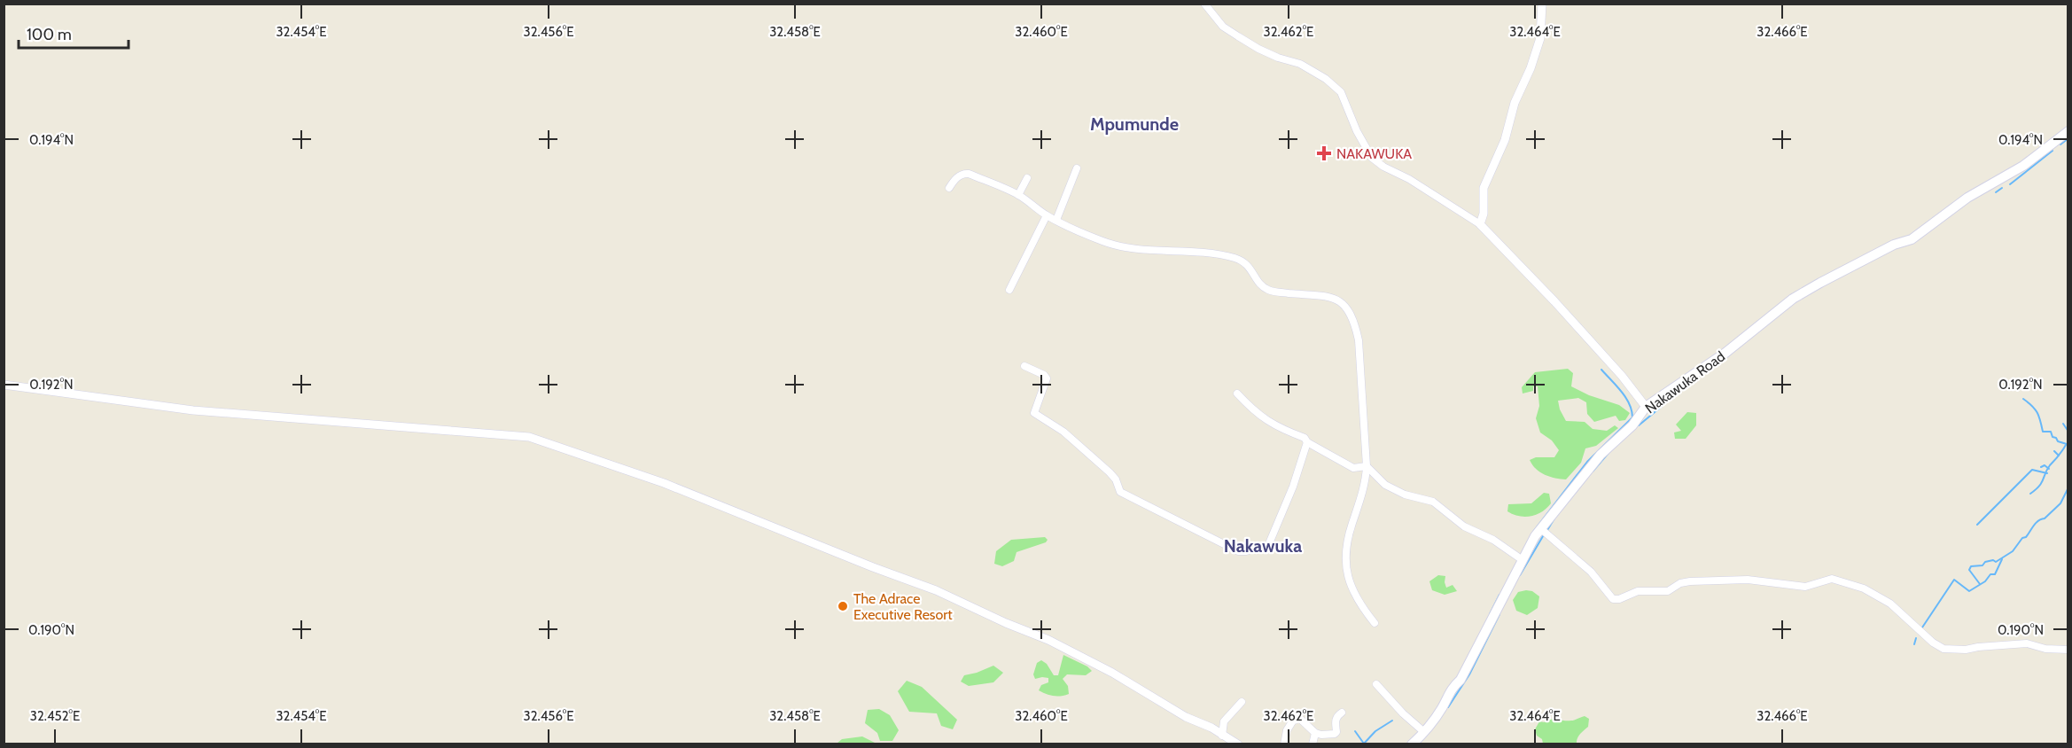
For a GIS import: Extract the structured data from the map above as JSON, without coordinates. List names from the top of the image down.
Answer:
{
  "streets": {
    "main road": ["Nakawuka Road"]
  },
  "districts": ["Mpumunde", "Nakawuka"],
  "places": {
    "health": ["NAKAWUKA"],
    "other": ["The Adrace Executive Resort"]
  },
  "scale_bar": "100 m",
  "coordinates": [
    "32.454°E",
    "32.456°E",
    "32.458°E",
    "32.460°E",
    "32.462°E",
    "32.464°E",
    "32.466°E",
    "0.194°N",
    "0.192°N",
    "0.190°N",
    "32.452°E"
  ]
}
